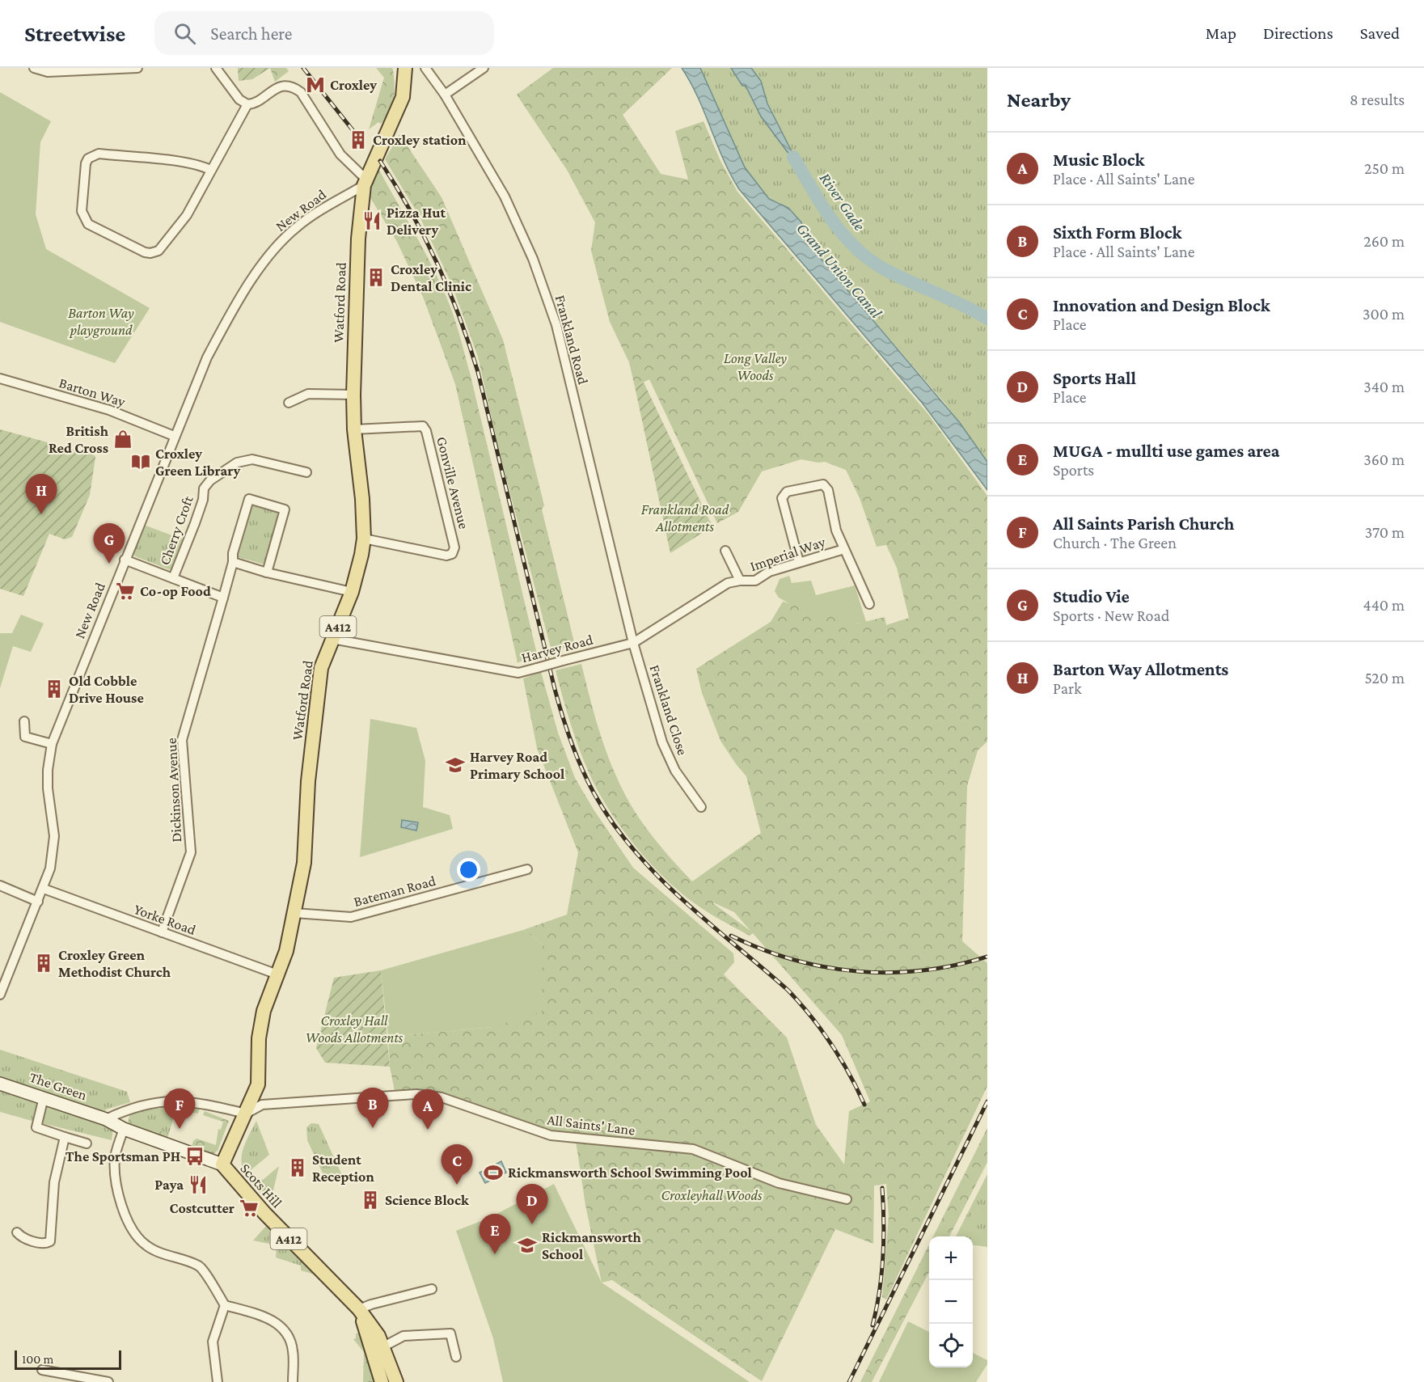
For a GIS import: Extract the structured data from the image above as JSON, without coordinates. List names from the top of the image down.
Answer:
{
  "streets": {
    "main road": ["Watford Road", "A412", "Scots Hill"],
    "street": [
      "New Road",
      "Frankland Road",
      "Barton Way",
      "Gonville Avenue",
      "Cherry Croft",
      "Imperial Way",
      "Harvey Road",
      "Frankland Close",
      "Dickinson Avenue",
      "Bateman Road",
      "Yorke Road",
      "The Green",
      "All Saints' Lane"
    ]
  },
  "crossings": [
    ["New Road", "Watford Road"],
    ["New Road", "Barton Way"],
    ["New Road", "Yorke Road"],
    ["Watford Road", "Gonville Avenue"],
    ["Watford Road", "Harvey Road"],
    ["Watford Road", "Bateman Road"],
    ["Watford Road", "Yorke Road"],
    ["Watford Road", "The Green"],
    ["Watford Road", "All Saints' Lane"],
    ["Watford Road", "Scots Hill"],
    ["Frankland Road", "Harvey Road"],
    ["Frankland Road", "Frankland Close"],
    ["Imperial Way", "Harvey Road"],
    ["Harvey Road", "Frankland Close"],
    ["Dickinson Avenue", "Yorke Road"],
    ["The Green", "Scots Hill"]
  ],
  "water": ["River Gade", "Grand Union Canal"],
  "parks": [
    "Barton Way playground",
    "Long Valley Woods",
    "Frankland Road Allotments",
    "Croxley Hall Woods Allotments",
    "Croxleyhall Woods"
  ],
  "places": {
    "metro station": ["Croxley"],
    "building": [
      "Croxley station",
      "Croxley Dental Clinic",
      "Old Cobble Drive House",
      "Croxley Green Methodist Church",
      "Student Reception",
      "Science Block"
    ],
    "restaurant": ["Pizza Hut Delivery", "Paya"],
    "shop": ["British Red Cross"],
    "library": ["Croxley Green Library"],
    "supermarket": ["Co-op Food", "Costcutter"],
    "school or university": ["Harvey Road Primary School", "Rickmansworth School"],
    "bus stop": ["The Sportsman PH"],
    "sports": ["Rickmansworth School Swimming Pool"]
  },
  "scale_bar": "100 m",
  "page": {
    "header": "Streetwise",
    "search": "Search here",
    "nav": ["Map", "Directions", "Saved"],
    "heading": ["Nearby", "8 results"],
    "list": [
      {
        "mark": "A",
        "name": "Music Block",
        "note": "Place · All Saints' Lane",
        "value": "250 m"
      },
      {
        "mark": "B",
        "name": "Sixth Form Block",
        "note": "Place · All Saints' Lane",
        "value": "260 m"
      },
      {
        "mark": "C",
        "name": "Innovation and Design Block",
        "note": "Place",
        "value": "300 m"
      },
      {
        "mark": "D",
        "name": "Sports Hall",
        "note": "Place",
        "value": "340 m"
      },
      {
        "mark": "E",
        "name": "MUGA - mullti use games area",
        "note": "Sports",
        "value": "360 m"
      },
      {
        "mark": "F",
        "name": "All Saints Parish Church",
        "note": "Church · The Green",
        "value": "370 m"
      },
      {
        "mark": "G",
        "name": "Studio Vie",
        "note": "Sports · New Road",
        "value": "440 m"
      },
      {
        "mark": "H",
        "name": "Barton Way Allotments",
        "note": "Park",
        "value": "520 m"
      }
    ],
    "pins": [
      "H",
      "G",
      "B",
      "F",
      "A",
      "C",
      "D",
      "E"
    ],
    "map_buttons": ["+", "−"],
    "scale": "100 m"
  }
}
